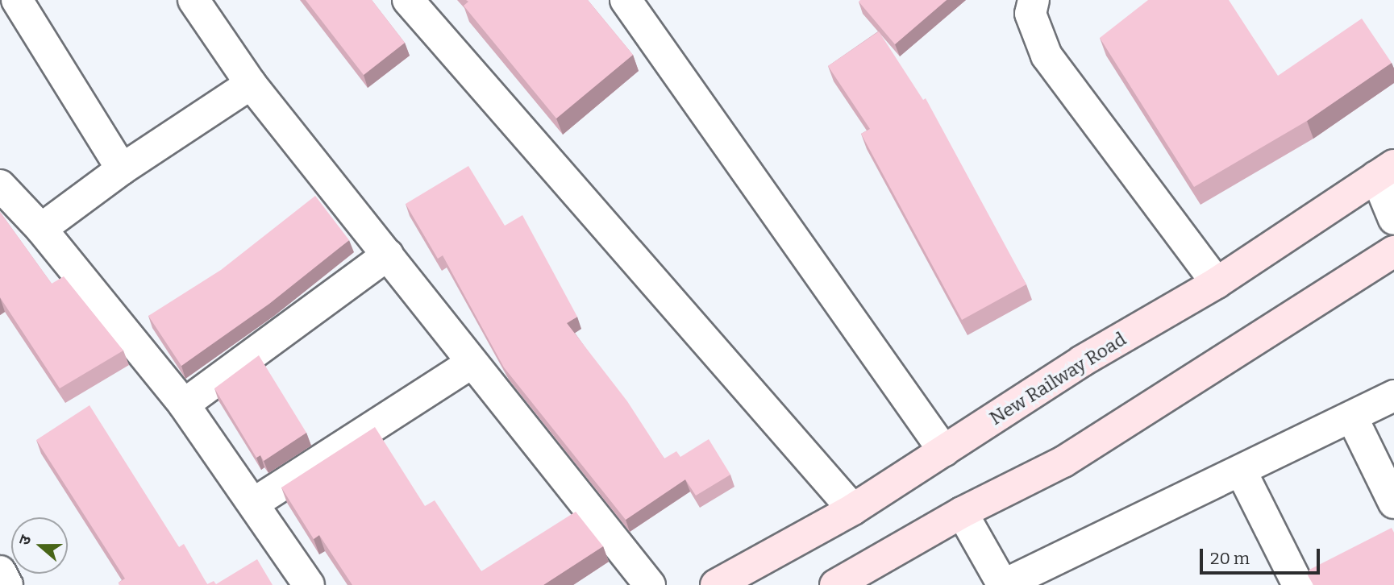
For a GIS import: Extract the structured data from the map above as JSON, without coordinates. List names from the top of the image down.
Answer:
{
  "streets": {
    "main road": ["New Railway Road"]
  },
  "scale_bar": "20 m",
  "north": "left"
}
